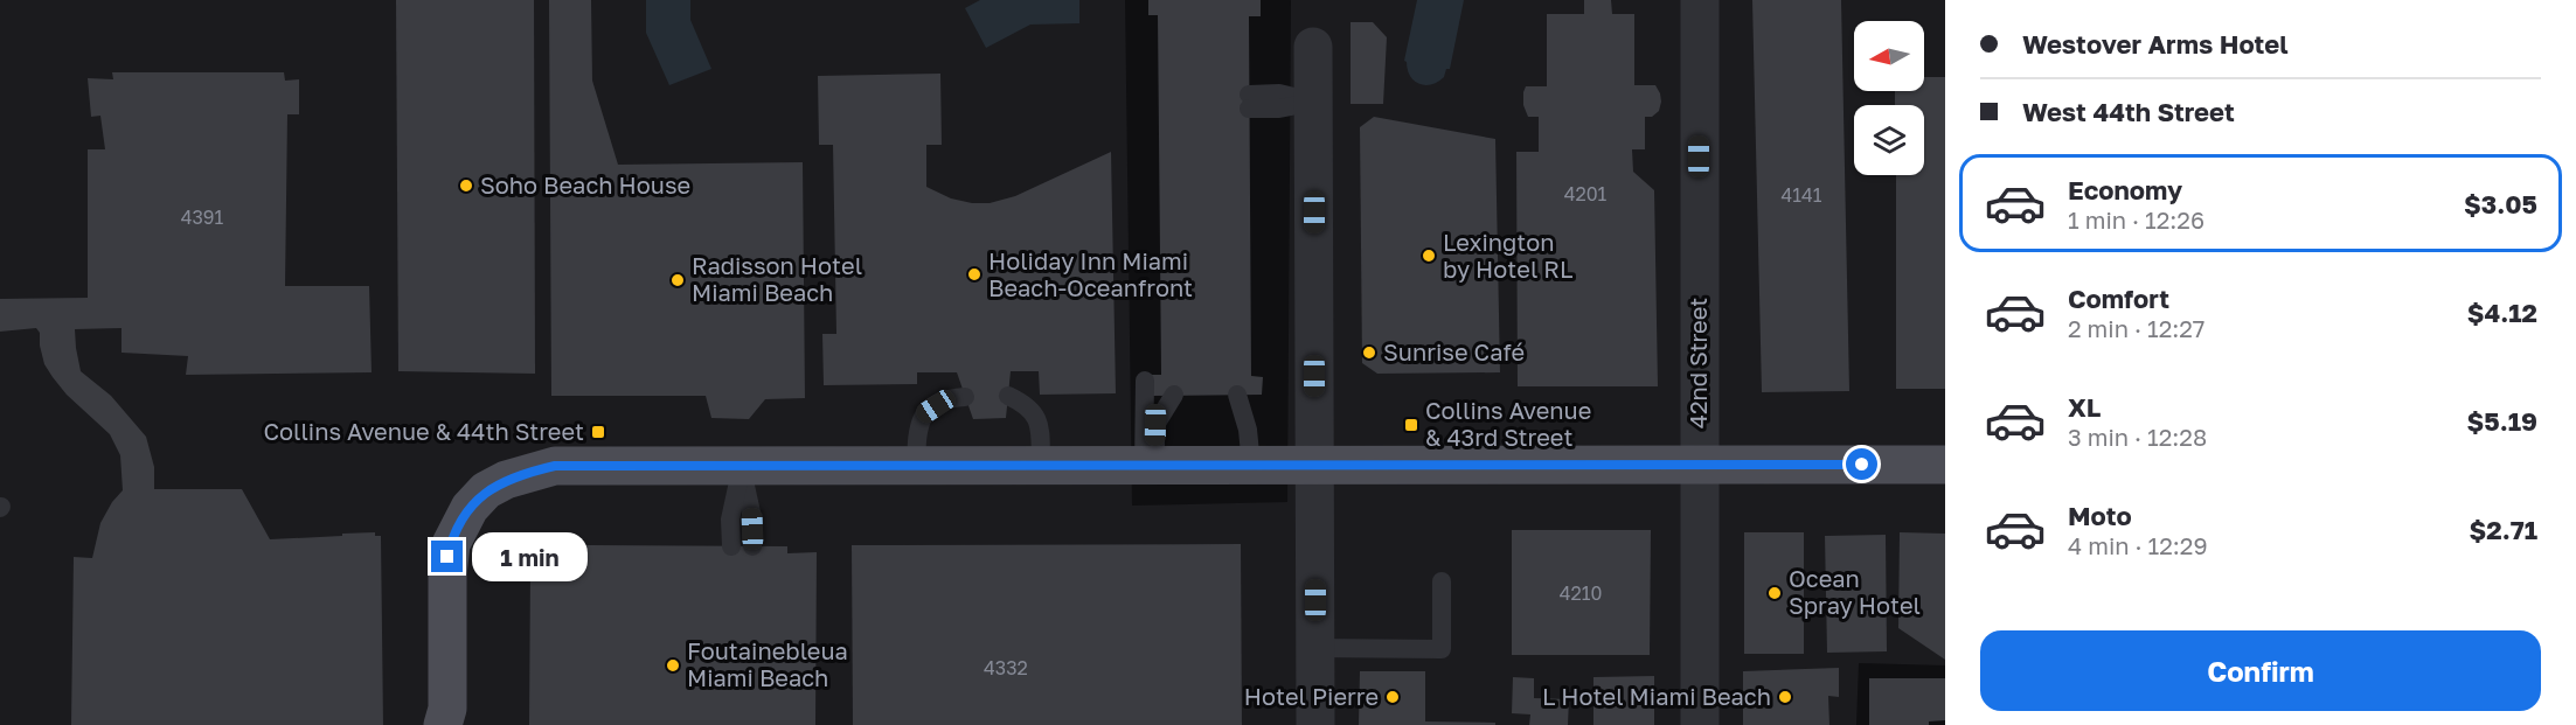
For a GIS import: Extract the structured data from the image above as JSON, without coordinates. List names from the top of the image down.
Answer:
{
  "streets": {
    "street": ["42nd Street"]
  },
  "places": {
    "other": [
      "Soho Beach House",
      "Lexington by Hotel RL",
      "Holiday Inn Miami Beach-Oceanfront",
      "Radisson Hotel Miami Beach",
      "Sunrise Café",
      "Ocean Spray Hotel",
      "Foutainebleua Miami Beach",
      "Hotel Pierre",
      "L Hotel Miami Beach"
    ],
    "transit": ["Collins Avenue & 43rd Street", "Collins Avenue & 44th Street"]
  },
  "house_numbers": [
    "4201",
    "4141",
    "4391",
    "4210",
    "4332"
  ],
  "north": "left",
  "page": {
    "banner": ["Westover Arms Hotel", "West 44th Street"],
    "list": [
      {
        "name": "Economy",
        "note": "1 min · 12:26",
        "value": "$3.05"
      },
      {
        "name": "Comfort",
        "note": "2 min · 12:27",
        "value": "$4.12"
      },
      {
        "name": "XL",
        "note": "3 min · 12:28",
        "value": "$5.19"
      },
      {
        "name": "Moto",
        "note": "4 min · 12:29",
        "value": "$2.71"
      }
    ],
    "bubble": "1 min",
    "buttons": "Confirm"
  }
}
